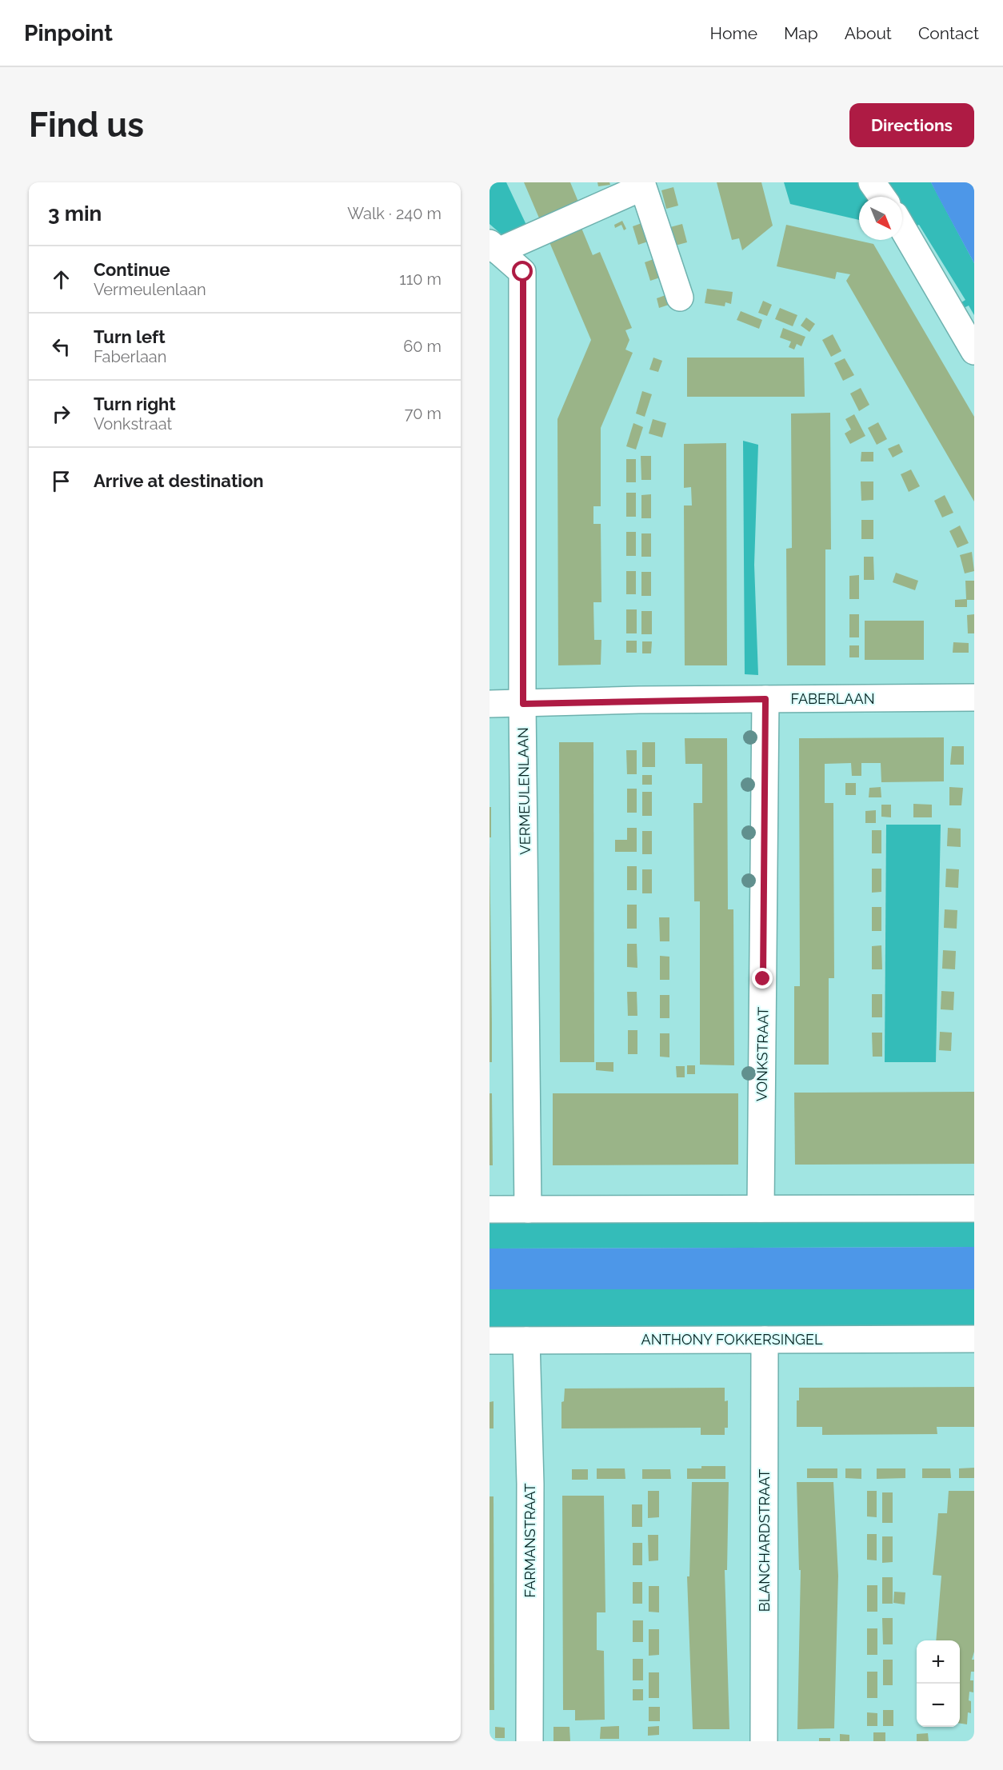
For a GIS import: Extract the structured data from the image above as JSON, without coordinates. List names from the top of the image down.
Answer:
{
  "streets": {
    "street": [
      "FABERLAAN",
      "VERMEULENLAAN",
      "VONKSTRAAT",
      "ANTHONY FOKKERSINGEL",
      "FARMANSTRAAT",
      "BLANCHARDSTRAAT"
    ]
  },
  "crossings": [
    ["FABERLAAN", "VERMEULENLAAN"],
    ["FABERLAAN", "VONKSTRAAT"],
    ["ANTHONY FOKKERSINGEL", "FARMANSTRAAT"],
    ["ANTHONY FOKKERSINGEL", "BLANCHARDSTRAAT"]
  ],
  "north": "bottom right",
  "page": {
    "header": "Pinpoint",
    "nav": [
      "Home",
      "Map",
      "About",
      "Contact"
    ],
    "buttons": "Directions",
    "title": "Find us",
    "heading": ["3 min", "Walk · 240 m"],
    "list": [
      ["Continue", "Vermeulenlaan", "110 m"],
      ["Turn left", "Faberlaan", "60 m"],
      ["Turn right", "Vonkstraat", "70 m"],
      "Arrive at destination"
    ],
    "map_buttons": ["+", "−"]
  }
}
